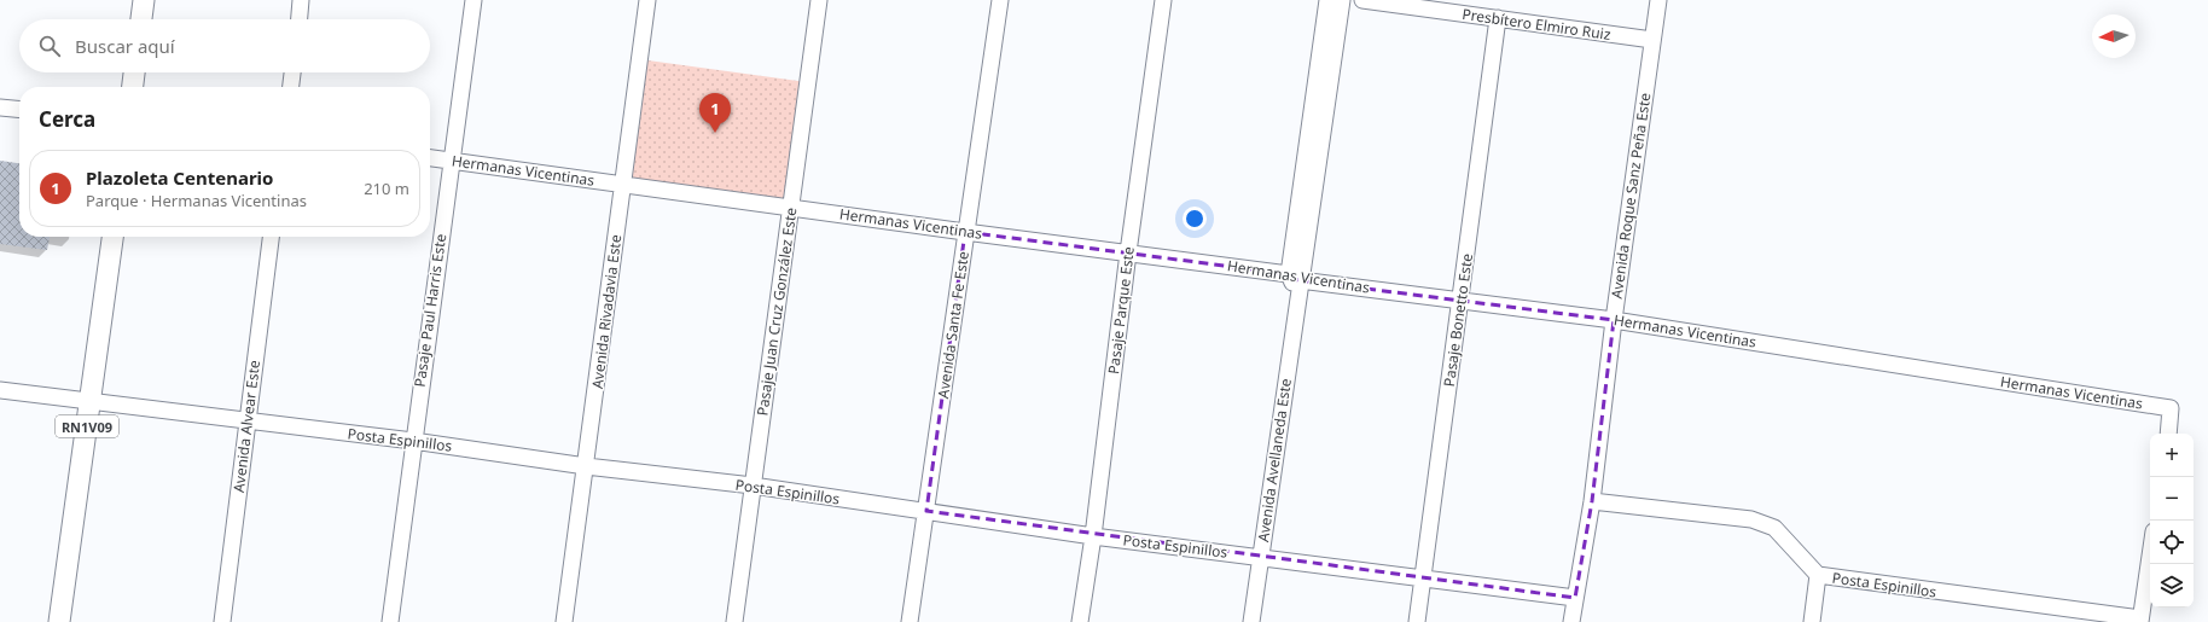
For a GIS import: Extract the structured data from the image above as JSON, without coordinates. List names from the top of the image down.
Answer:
{
  "streets": {
    "main road": ["RN1V09"],
    "street": [
      "Presbítero Elmiro Ruiz",
      "Hermanas Vicentinas",
      "Avenida Roque Sanz Peña Este",
      "Pasaje Paul Harris Este",
      "Pasaje Parque Este",
      "Avenida Rivadavia Este",
      "Pasaje Juan Cruz González Este",
      "Pasaje Bonetto Este",
      "Avenida Santa Fe Este",
      "Avenida Alvear Este",
      "Posta Espinillos",
      "Avenida Avellaneda Este"
    ]
  },
  "crossings": [
    ["Presbítero Elmiro Ruiz", "Avenida Roque Sanz Peña Este"],
    ["Presbítero Elmiro Ruiz", "Pasaje Bonetto Este"],
    ["Hermanas Vicentinas", "Avenida Roque Sanz Peña Este"],
    ["Hermanas Vicentinas", "Pasaje Paul Harris Este"],
    ["Hermanas Vicentinas", "Pasaje Parque Este"],
    ["Hermanas Vicentinas", "Avenida Rivadavia Este"],
    ["Hermanas Vicentinas", "Pasaje Juan Cruz González Este"],
    ["Hermanas Vicentinas", "Pasaje Bonetto Este"],
    ["Hermanas Vicentinas", "Avenida Santa Fe Este"],
    ["Hermanas Vicentinas", "Avenida Avellaneda Este"],
    ["Avenida Roque Sanz Peña Este", "Posta Espinillos"],
    ["Pasaje Paul Harris Este", "Posta Espinillos"],
    ["Pasaje Parque Este", "Posta Espinillos"],
    ["Avenida Rivadavia Este", "Posta Espinillos"],
    ["Pasaje Juan Cruz González Este", "Posta Espinillos"],
    ["Pasaje Bonetto Este", "Posta Espinillos"],
    ["Avenida Santa Fe Este", "Posta Espinillos"],
    ["RN1V09", "Posta Espinillos"],
    ["Avenida Alvear Este", "Posta Espinillos"],
    ["Posta Espinillos", "Avenida Avellaneda Este"]
  ],
  "north": "left",
  "page": {
    "search": "Buscar aquí",
    "heading": "Cerca",
    "pins": "1",
    "list": [
      {
        "mark": "1",
        "name": "Plazoleta Centenario",
        "note": "Parque · Hermanas Vicentinas",
        "value": "210 m"
      }
    ],
    "map_buttons": ["+", "−"]
  }
}
